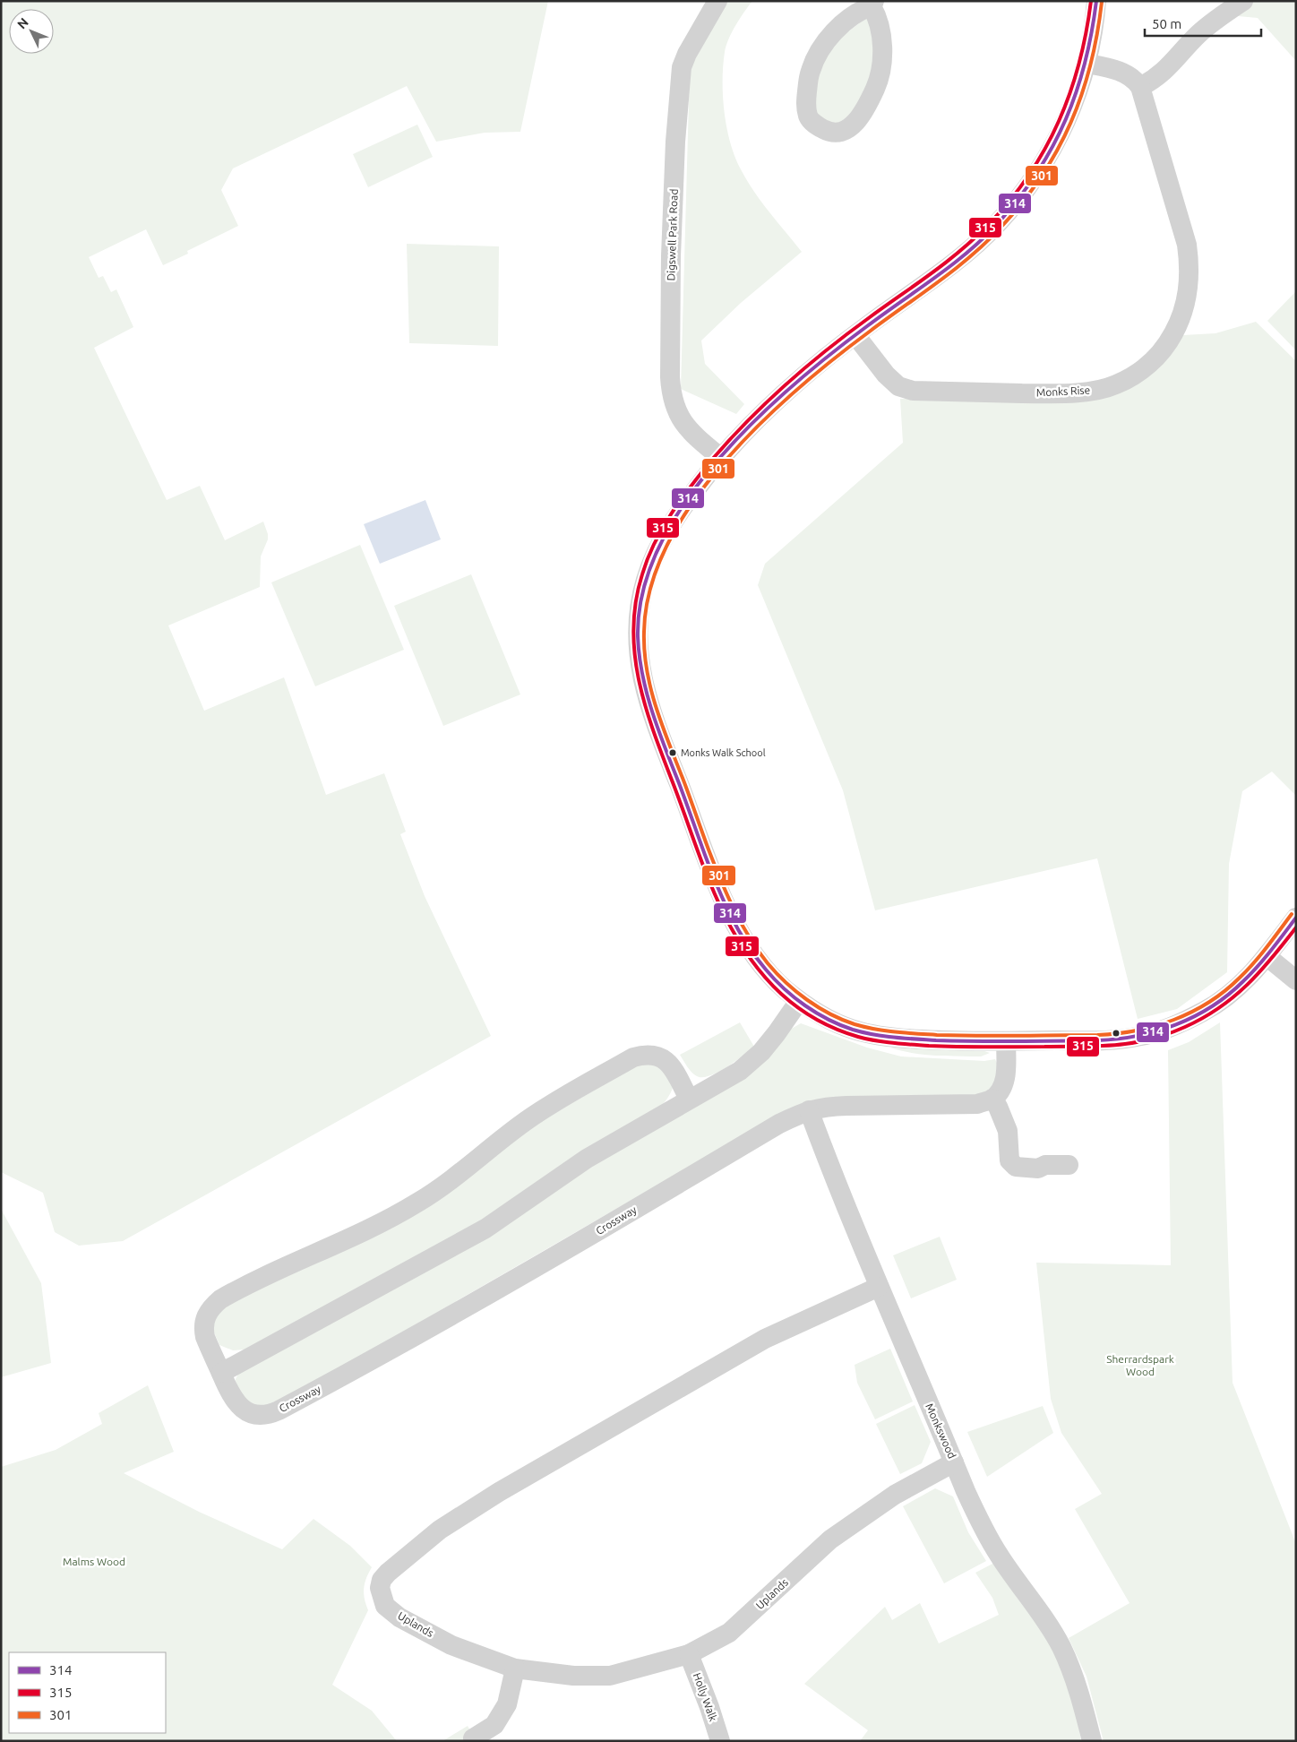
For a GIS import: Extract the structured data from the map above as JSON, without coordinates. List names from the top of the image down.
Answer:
{
  "streets": {
    "street": [
      "Digswell Park Road",
      "Monks Rise",
      "Crossway",
      "Monkswood",
      "Uplands",
      "Holly Walk"
    ]
  },
  "crossings": [
    ["Crossway", "Monkswood"],
    ["Monkswood", "Uplands"],
    ["Uplands", "Holly Walk"]
  ],
  "parks": ["Sherrardspark Wood", "Malms Wood"],
  "places": ["Monks Walk School"],
  "lines": ["transit line 314", "transit line 315", "transit line 301"],
  "legend": ["314", "315", "301"],
  "scale_bar": "50 m",
  "north": "top left"
}
